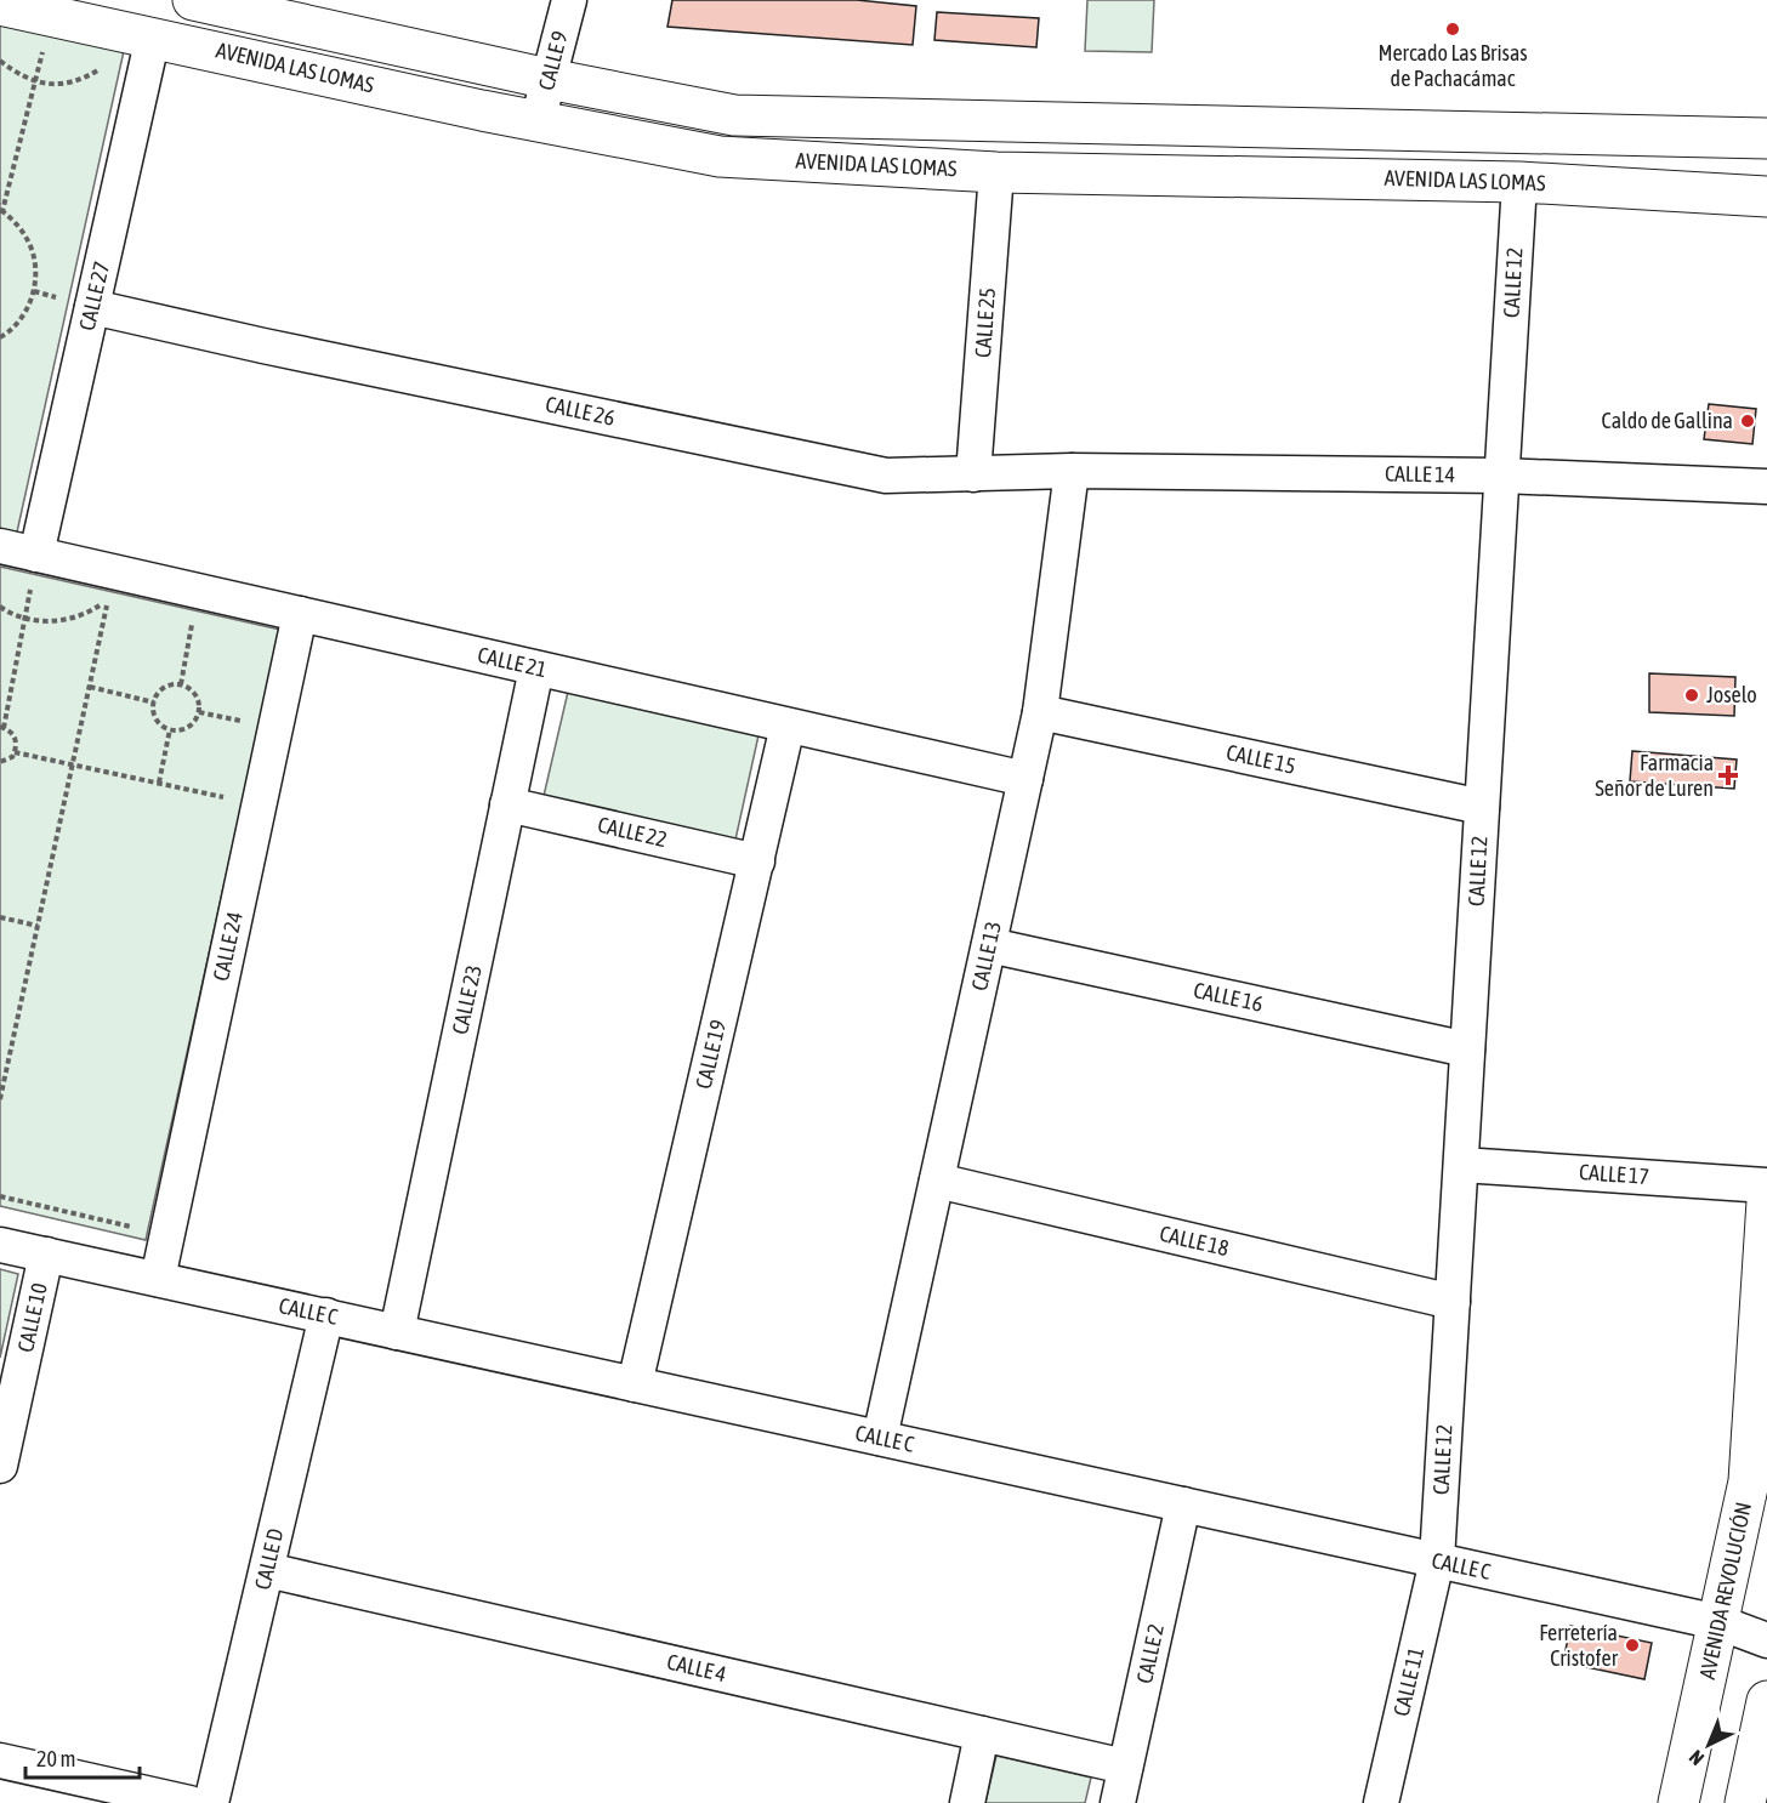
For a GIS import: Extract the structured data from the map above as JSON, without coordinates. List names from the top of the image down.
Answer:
{
  "streets": {
    "street": [
      "CALLE 9",
      "AVENIDA LAS LOMAS",
      "CALLE 12",
      "CALLE 27",
      "CALLE 25",
      "CALLE 26",
      "CALLE 14",
      "CALLE 21",
      "CALLE 15",
      "CALLE 22",
      "CALLE 24",
      "CALLE 13",
      "CALLE 16",
      "CALLE 23",
      "CALLE 19",
      "CALLE 17",
      "CALLE 18",
      "CALLE C",
      "CALLE 10",
      "CALLE D",
      "AVENIDA REVOLUCIÓN",
      "CALLE 2",
      "CALLE 4",
      "CALLE 11"
    ]
  },
  "crossings": [
    ["CALLE 9", "AVENIDA LAS LOMAS"],
    ["AVENIDA LAS LOMAS", "CALLE 12"],
    ["AVENIDA LAS LOMAS", "CALLE 27"],
    ["AVENIDA LAS LOMAS", "CALLE 25"],
    ["CALLE 12", "CALLE 14"],
    ["CALLE 12", "CALLE 15"],
    ["CALLE 12", "CALLE 16"],
    ["CALLE 12", "CALLE 17"],
    ["CALLE 12", "CALLE 18"],
    ["CALLE 12", "CALLE C"],
    ["CALLE 12", "CALLE 11"],
    ["CALLE 27", "CALLE 26"],
    ["CALLE 27", "CALLE 21"],
    ["CALLE 25", "CALLE 26"],
    ["CALLE 26", "CALLE 14"],
    ["CALLE 26", "CALLE 13"],
    ["CALLE 14", "CALLE 13"],
    ["CALLE 21", "CALLE 24"],
    ["CALLE 21", "CALLE 13"],
    ["CALLE 21", "CALLE 23"],
    ["CALLE 21", "CALLE 19"],
    ["CALLE 15", "CALLE 13"],
    ["CALLE 22", "CALLE 23"],
    ["CALLE 22", "CALLE 19"],
    ["CALLE 24", "CALLE C"],
    ["CALLE 13", "CALLE 16"],
    ["CALLE 13", "CALLE 18"],
    ["CALLE 13", "CALLE C"],
    ["CALLE 23", "CALLE C"],
    ["CALLE 19", "CALLE C"],
    ["CALLE C", "CALLE 10"],
    ["CALLE C", "CALLE D"],
    ["CALLE C", "AVENIDA REVOLUCIÓN"],
    ["CALLE C", "CALLE 2"],
    ["CALLE C", "CALLE 11"],
    ["CALLE D", "CALLE 4"],
    ["CALLE 2", "CALLE 4"]
  ],
  "places": {
    "other": [
      "Mercado Las Brisas de Pachacámac",
      "Caldo de Gallina",
      "Joselo",
      "Ferretería Cristofer"
    ],
    "health": ["Farmacia Señor de Luren"]
  },
  "scale_bar": "20 m",
  "north": "bottom left"
}
